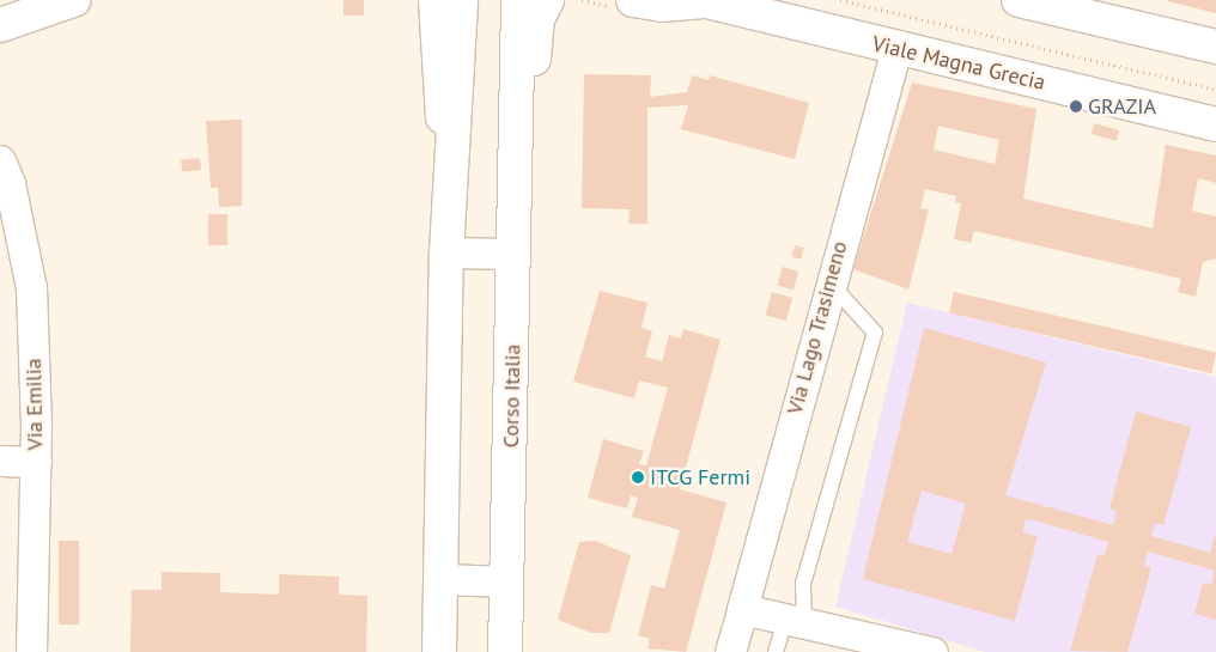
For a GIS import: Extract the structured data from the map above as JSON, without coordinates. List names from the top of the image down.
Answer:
{
  "streets": {
    "street": [
      "Viale Magna Grecia",
      "Via Lago Trasimeno",
      "Corso Italia",
      "Via Emilia"
    ]
  },
  "crossings": [
    ["Viale Magna Grecia", "Via Lago Trasimeno"]
  ],
  "places": ["GRAZIA", "ITCG Fermi"]
}
